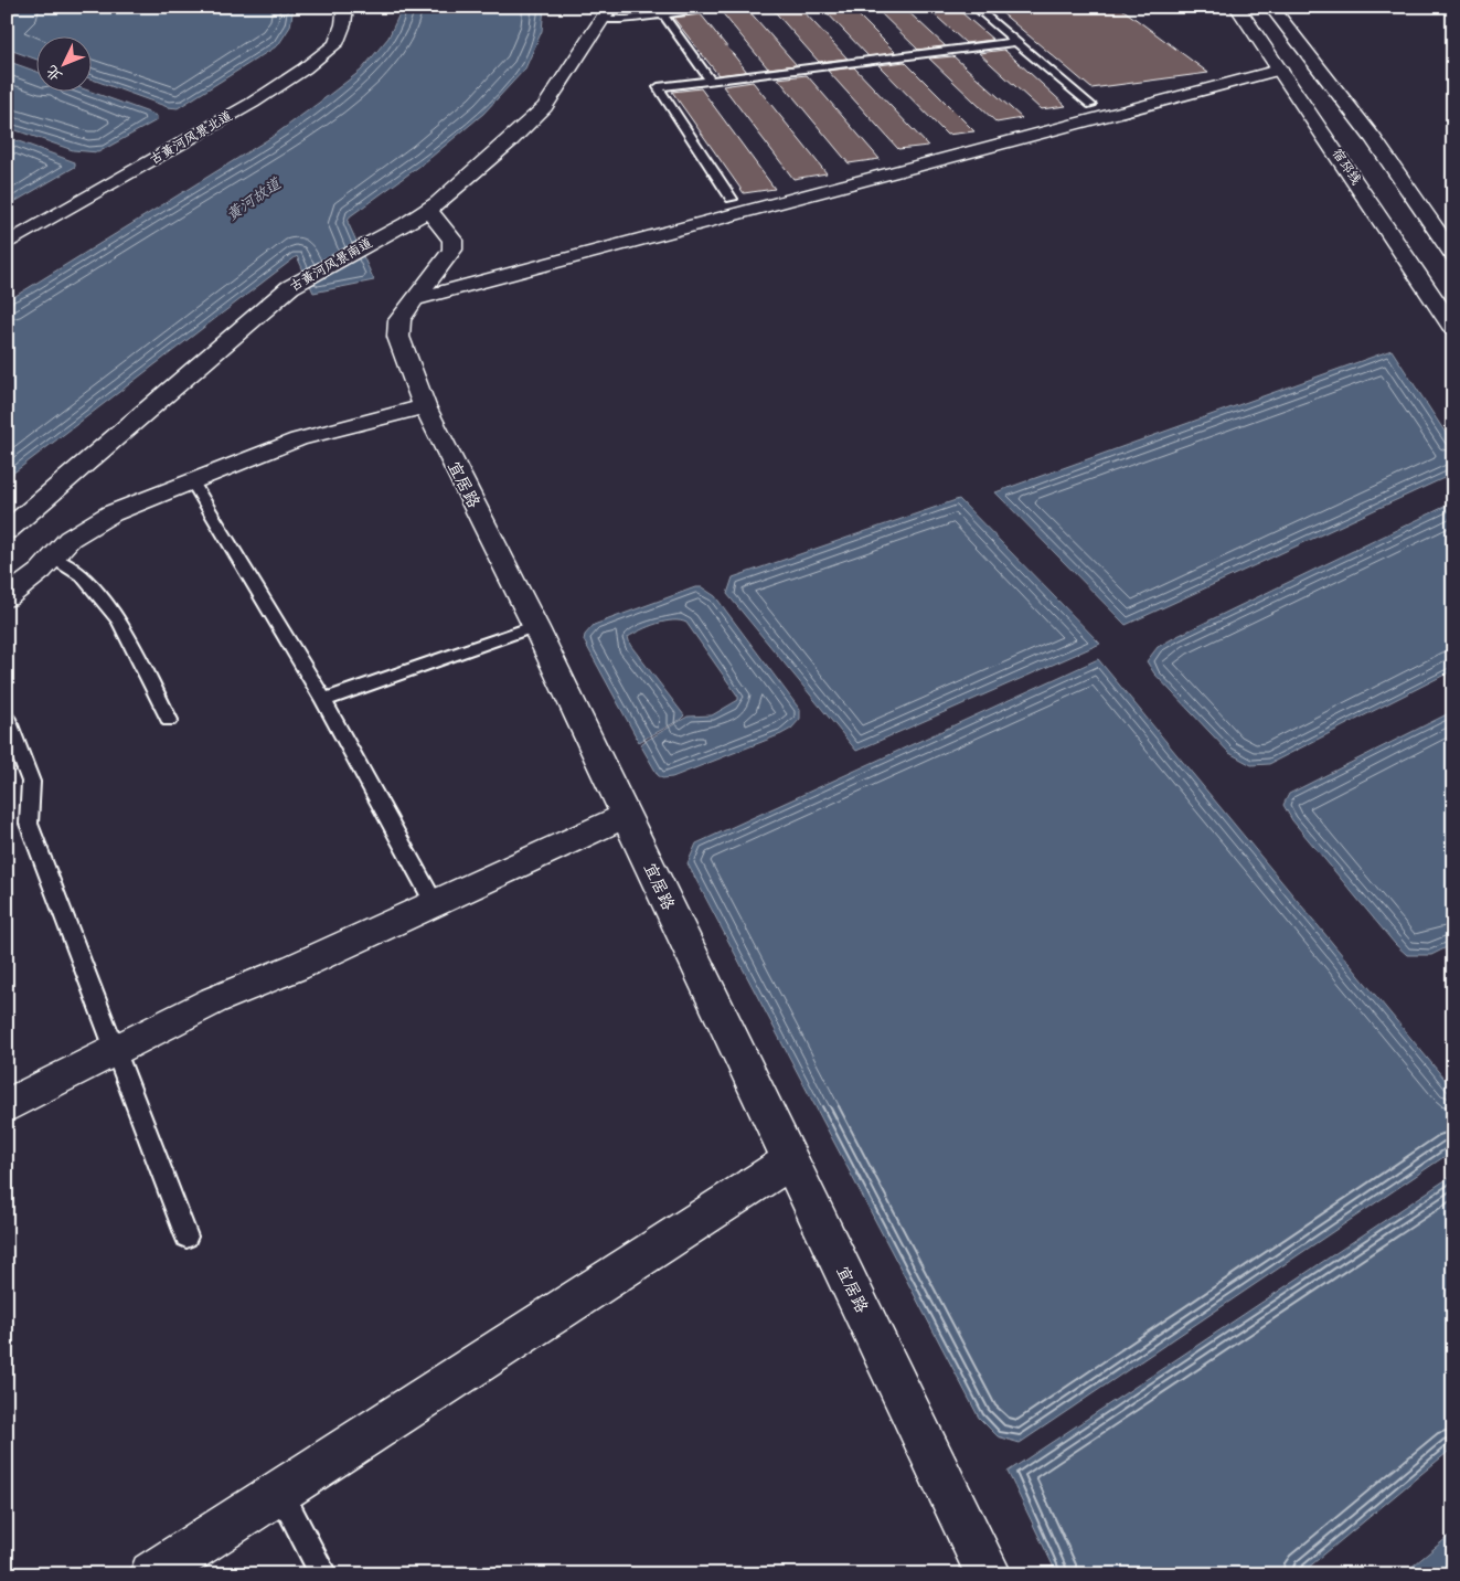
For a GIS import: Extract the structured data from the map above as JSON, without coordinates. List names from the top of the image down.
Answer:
{
  "streets": {
    "street": [
      "古黄河风景北道",
      "宿邳线",
      "古黄河风景南道",
      "宜居路"
    ]
  },
  "crossings": [
    ["古黄河风景南道", "宜居路"]
  ],
  "water": ["黄河故道"],
  "north": "bottom left"
}
